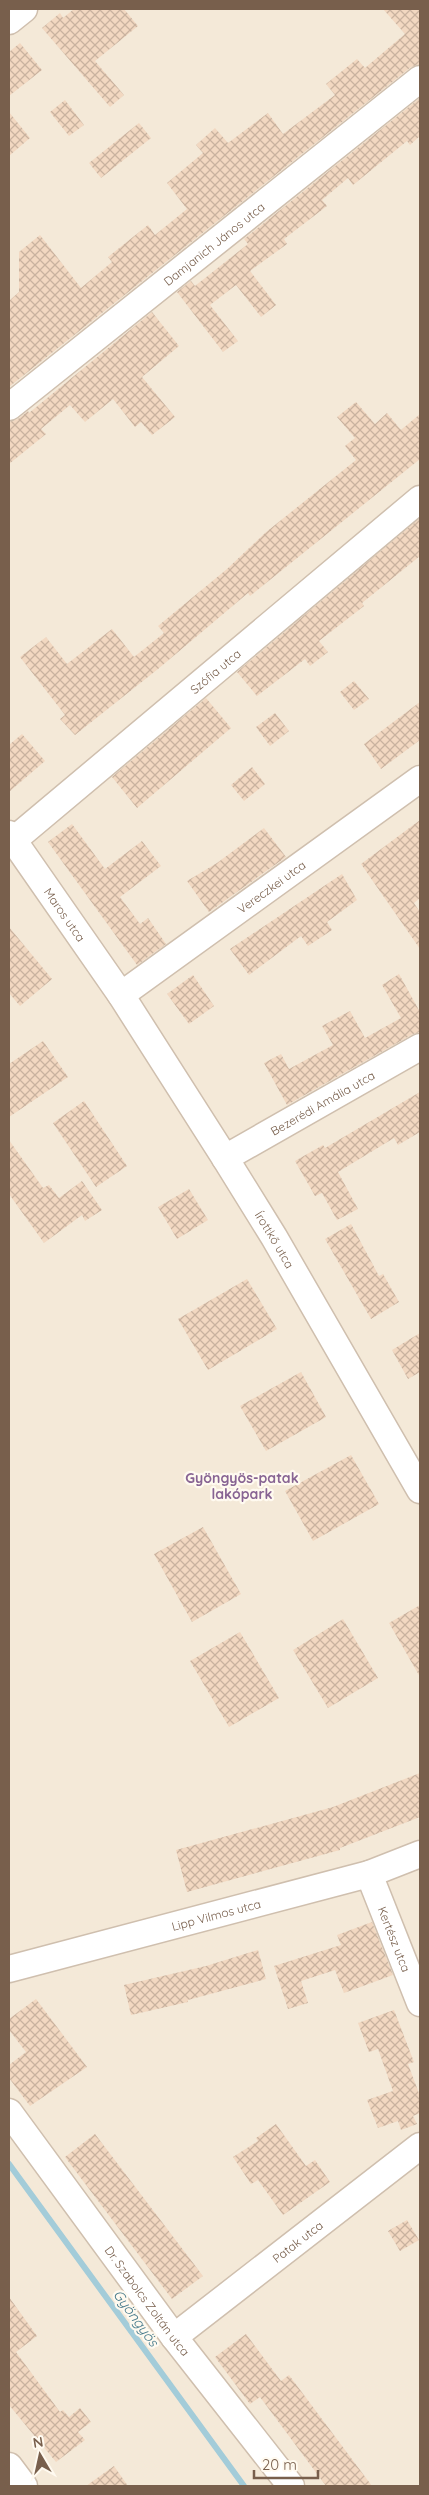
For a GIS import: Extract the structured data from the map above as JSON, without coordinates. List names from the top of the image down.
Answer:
{
  "streets": {
    "street": [
      "Damjanich János utca",
      "Szófia utca",
      "Vereczkei utca",
      "Maros utca",
      "Bezerédi Amália utca",
      "Írottkő utca",
      "Lipp Vilmos utca",
      "Kertész utca",
      "Patak utca",
      "Dr. Szabolcs Zoltán utca"
    ]
  },
  "crossings": [
    ["Szófia utca", "Maros utca"],
    ["Vereczkei utca", "Maros utca"],
    ["Vereczkei utca", "Írottkő utca"],
    ["Maros utca", "Írottkő utca"],
    ["Bezerédi Amália utca", "Írottkő utca"],
    ["Lipp Vilmos utca", "Kertész utca"],
    ["Patak utca", "Dr. Szabolcs Zoltán utca"]
  ],
  "districts": ["Gyöngyös-patak lakópark"],
  "water": ["Gyöngyös"],
  "scale_bar": "20 m",
  "north": "top"
}
